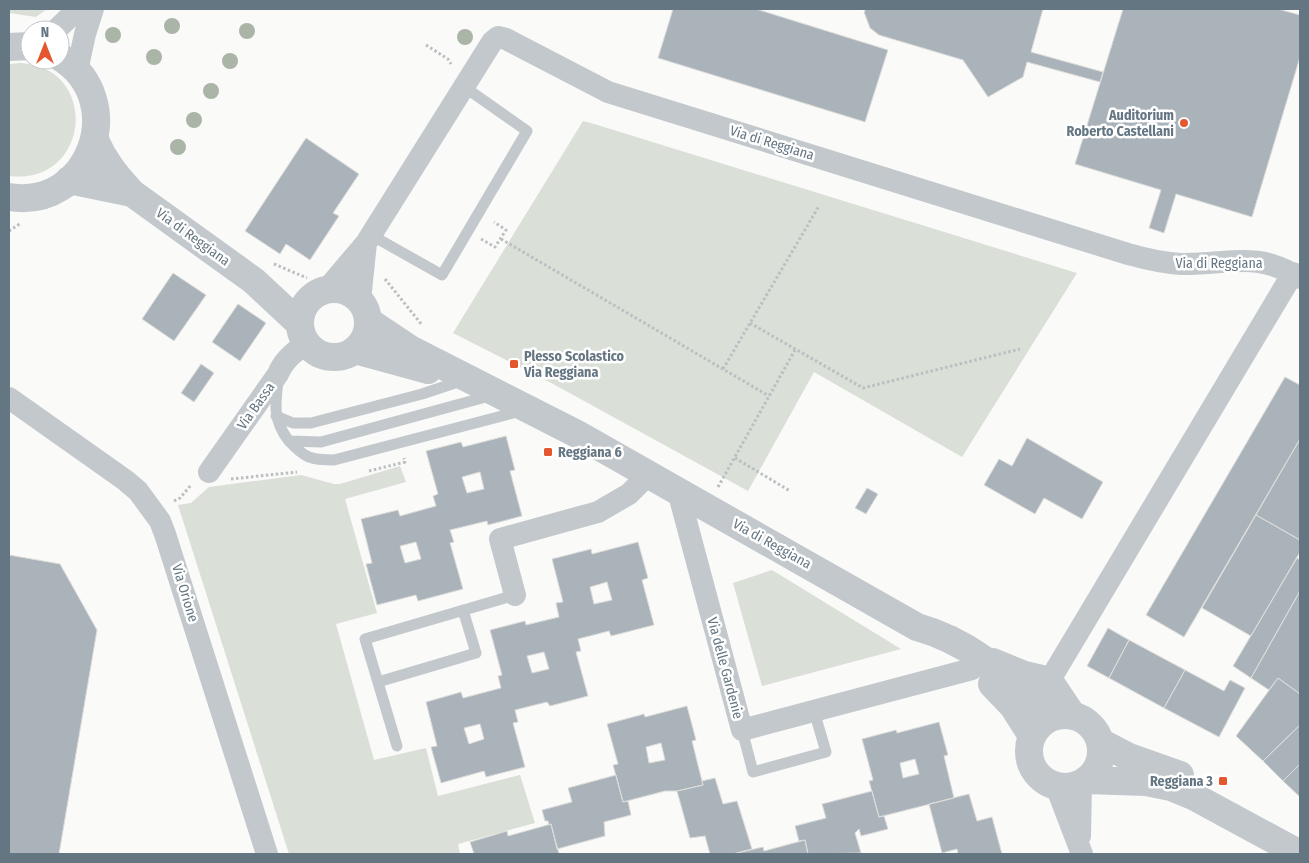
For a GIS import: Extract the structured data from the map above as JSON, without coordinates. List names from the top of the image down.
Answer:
{
  "streets": {
    "street": [
      "Via di Reggiana",
      "Via Bassa",
      "Via Orione",
      "Via delle Gardenie"
    ]
  },
  "crossings": [
    ["Via di Reggiana", "Via Bassa"],
    ["Via di Reggiana", "Via delle Gardenie"]
  ],
  "places": {
    "other": ["Auditorium Roberto Castellani"],
    "transit": ["Plesso Scolastico Via Reggiana", "Reggiana 6", "Reggiana 3"]
  },
  "north": "top"
}
